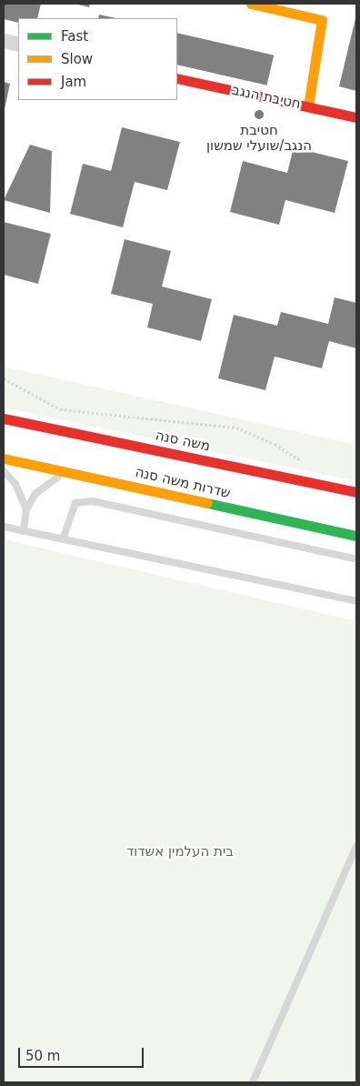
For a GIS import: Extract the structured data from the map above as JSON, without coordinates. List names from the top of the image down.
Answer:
{
  "streets": {
    "main road": ["חטיבת הנגב", "משה סנה", "שדרות משה סנה"]
  },
  "parks": ["בית העלמין אשדוד"],
  "places": ["חטיבת הנגב/שועלי שמשון"],
  "legend": ["Fast", "Slow", "Jam"],
  "scale_bar": "50 m"
}
